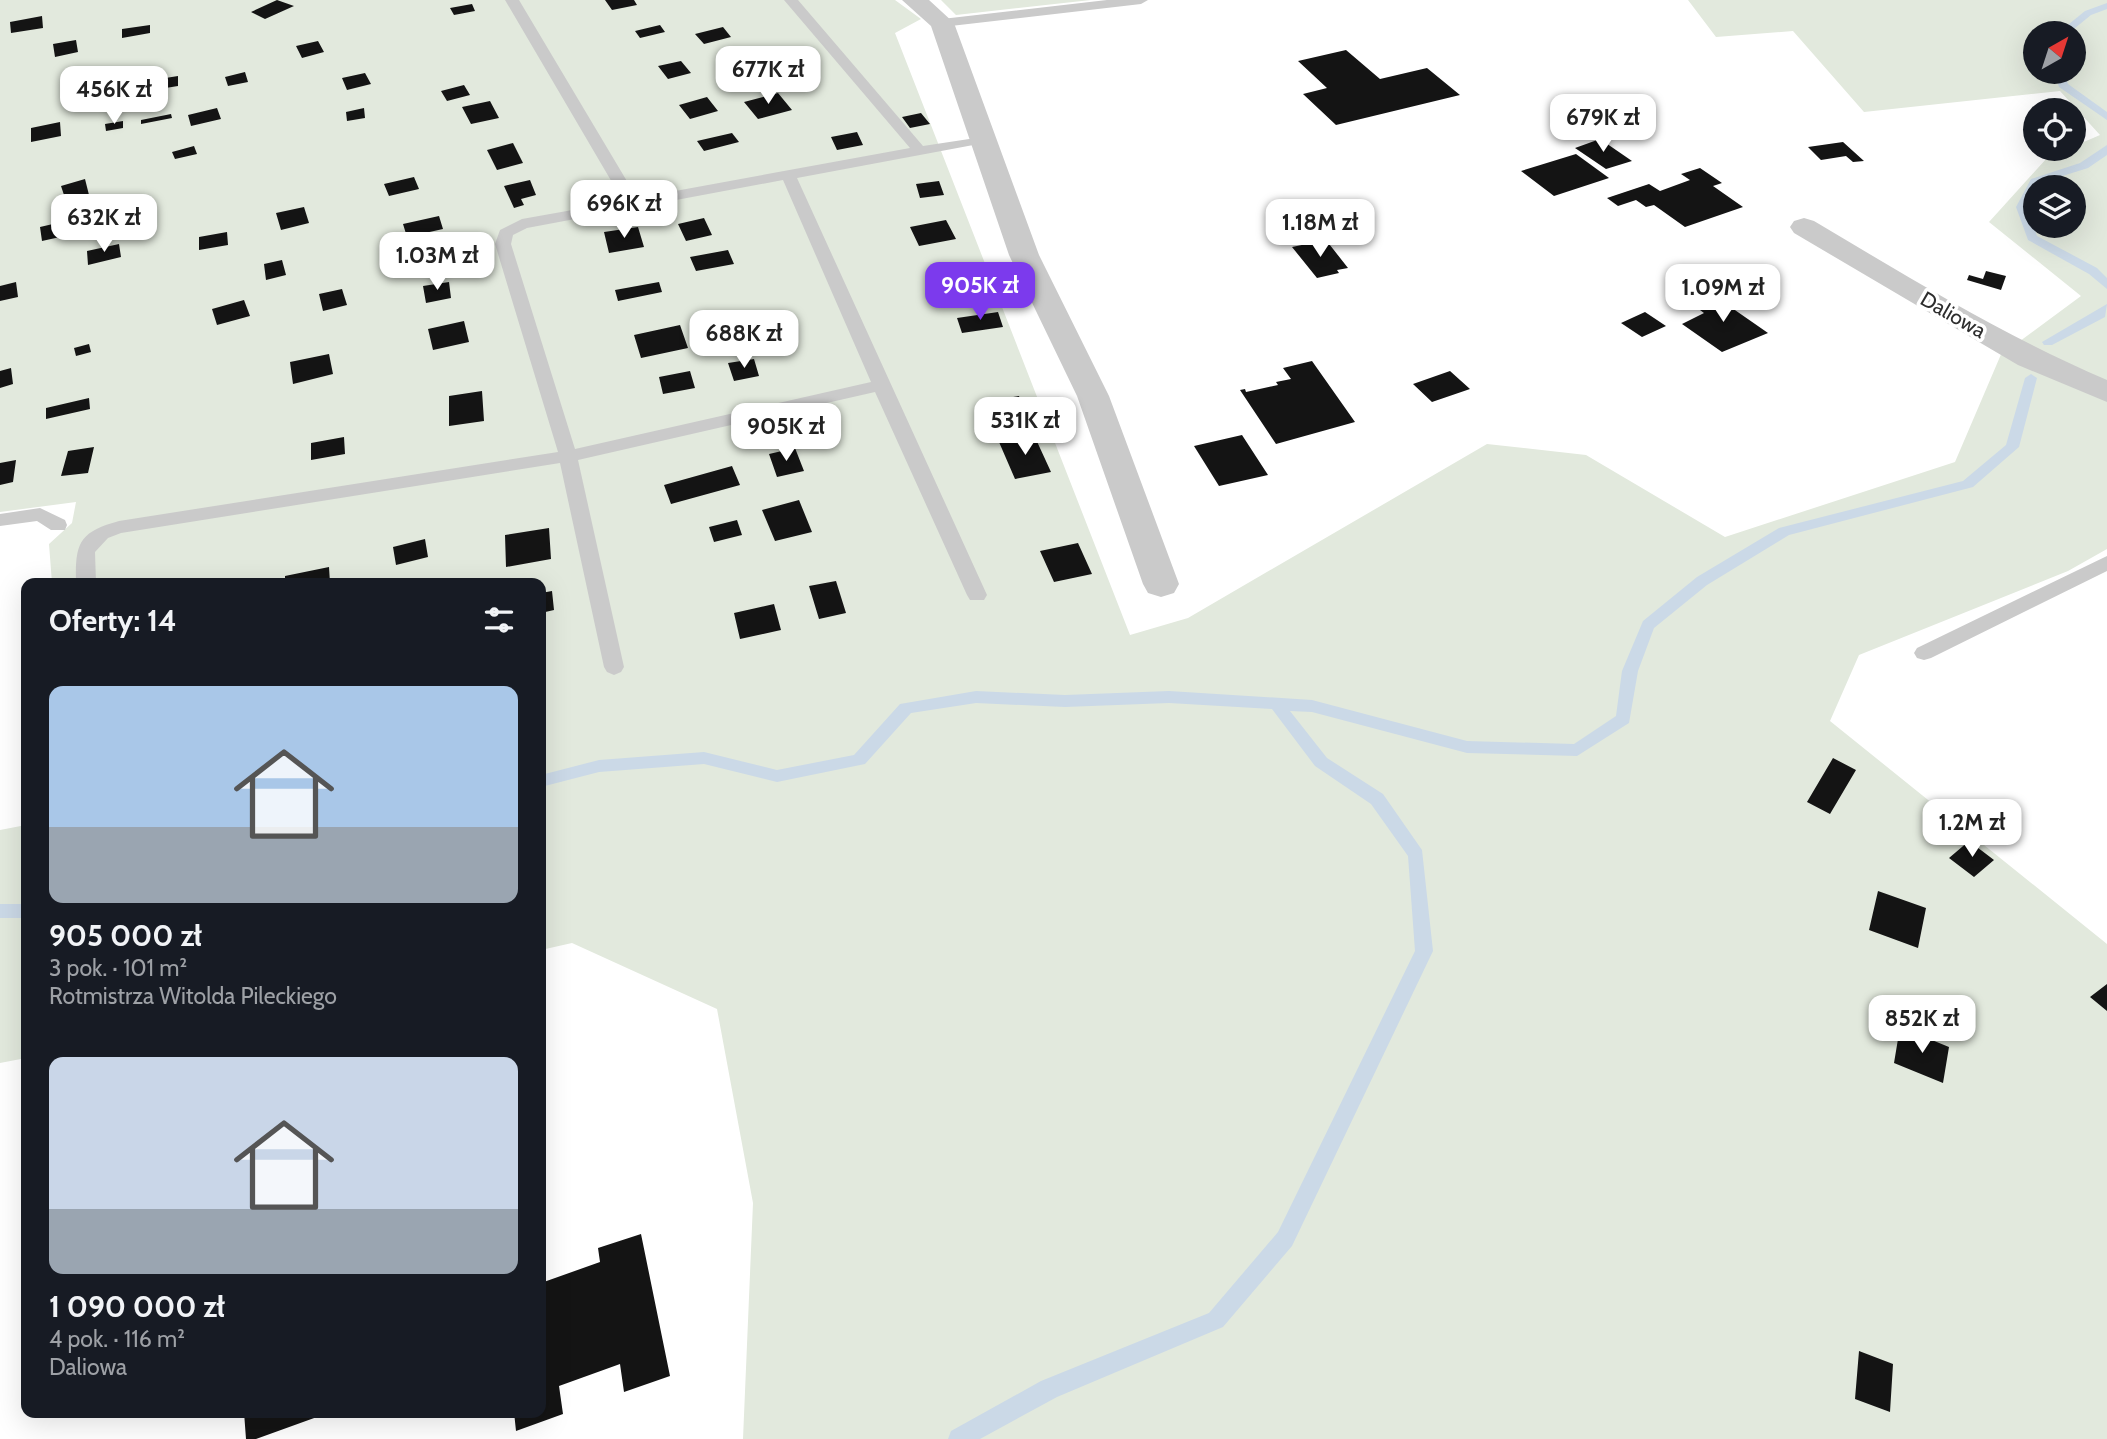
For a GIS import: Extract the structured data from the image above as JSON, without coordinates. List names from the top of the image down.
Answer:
{
  "streets": {
    "street": ["Daliowa"]
  },
  "north": "top right",
  "page": {
    "price": [
      "677K zł",
      "456K zł",
      "679K zł",
      "696K zł",
      "632K zł",
      "1.18M zł",
      "1.03M zł",
      "905K zł",
      "1.09M zł",
      "688K zł",
      "531K zł",
      "905K zł",
      "1.2M zł",
      "852K zł"
    ],
    "heading": "Oferty: 14",
    "list": [
      {
        "name": "905 000 zł",
        "note": "3 pok. · 101 m² · Rotmistrza Witolda Pileckiego"
      },
      {
        "name": "1 090 000 zł",
        "note": "4 pok. · 116 m² · Daliowa"
      }
    ]
  }
}
